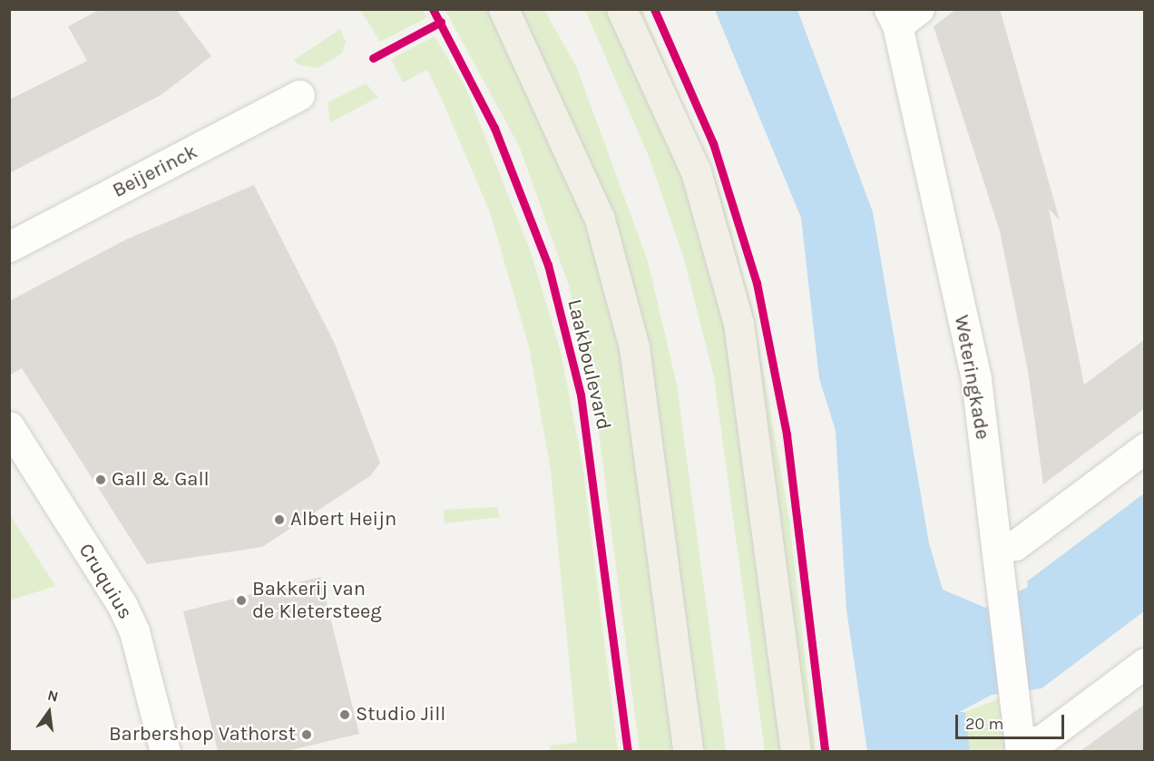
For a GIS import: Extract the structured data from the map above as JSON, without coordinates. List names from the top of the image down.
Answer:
{
  "streets": {
    "street": ["Beijerinck", "Weteringkade", "Cruquius"],
    "cycle path": ["Laakboulevard"]
  },
  "places": [
    "Gall & Gall",
    "Albert Heijn",
    "Bakkerij van de Kletersteeg",
    "Studio Jill",
    "Barbershop Vathorst"
  ],
  "scale_bar": "20 m",
  "north": "top"
}
